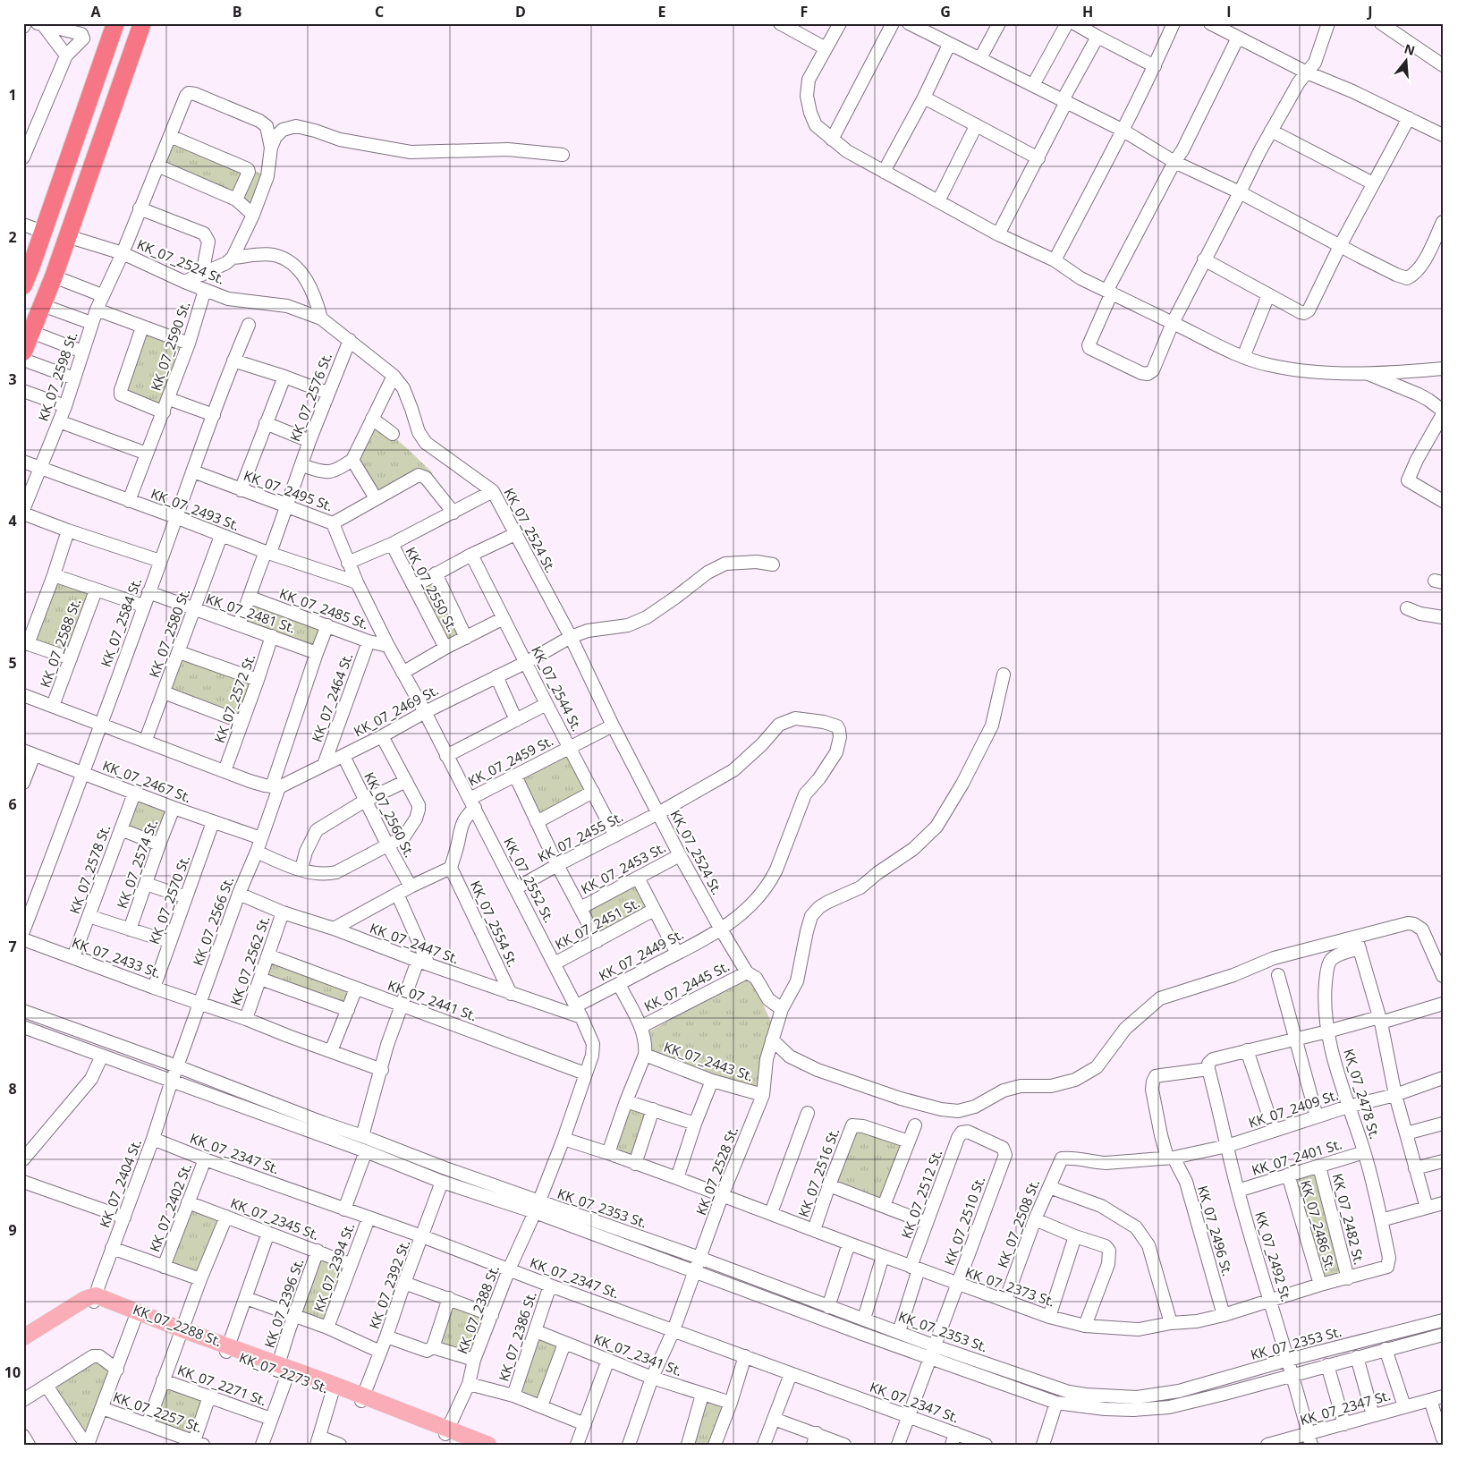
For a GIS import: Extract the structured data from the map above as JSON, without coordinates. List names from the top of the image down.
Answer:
{
  "streets": {
    "main road": ["KK_07_2273 St."],
    "street": [
      "KK_07_2524 St.",
      "KK_07_2590 St.",
      "KK_07_2598 St.",
      "KK_07_2576 St.",
      "KK_07_2495 St.",
      "KK_07_2493 St.",
      "KK_07_2550 St.",
      "KK_07_2485 St.",
      "KK_07_2481 St.",
      "KK_07_2584 St.",
      "KK_07_2580 St.",
      "KK_07_2588 St.",
      "KK_07_2544 St.",
      "KK_07_2464 St.",
      "KK_07_2572 St.",
      "KK_07_2469 St.",
      "KK_07_2459 St.",
      "KK_07_2467 St.",
      "KK_07_2560 St.",
      "KK_07_2455 St.",
      "KK_07_2574 St.",
      "KK_07_2453 St.",
      "KK_07_2578 St.",
      "KK_07_2552 St.",
      "KK_07_2570 St.",
      "KK_07_2566 St.",
      "KK_07_2554 St.",
      "KK_07_2451 St.",
      "KK_07_2447 St.",
      "KK_07_2449 St.",
      "KK_07_2433 St.",
      "KK_07_2562 St.",
      "KK_07_2445 St.",
      "KK_07_2441 St.",
      "KK_07_2443 St.",
      "KK_07_2478 St.",
      "KK_07_2409 St.",
      "KK_07_2347 St.",
      "KK_07_2401 St.",
      "KK_07_2528 St.",
      "KK_07_2516 St.",
      "KK_07_2404 St.",
      "KK_07_2512 St.",
      "KK_07_2402 St.",
      "KK_07_2353 St.",
      "KK_07_2345 St.",
      "KK_07_2482 St.",
      "KK_07_2510 St.",
      "KK_07_2508 St.",
      "KK_07_2486 St.",
      "KK_07_2496 St.",
      "KK_07_2492 St.",
      "KK_07_2394 St.",
      "KK_07_2392 St.",
      "KK_07_2373 St.",
      "KK_07_2396 St.",
      "KK_07_2388 St.",
      "KK_07_2386 St.",
      "KK_07_2341 St.",
      "KK_07_2271 St.",
      "KK_07_2257 St."
    ]
  },
  "crossings": [
    ["KK_07_2524 St.", "KK_07_2590 St."],
    ["KK_07_2524 St.", "KK_07_2598 St."],
    ["KK_07_2524 St.", "KK_07_2576 St."],
    ["KK_07_2524 St.", "KK_07_2469 St."],
    ["KK_07_2524 St.", "KK_07_2459 St."],
    ["KK_07_2524 St.", "KK_07_2455 St."],
    ["KK_07_2524 St.", "KK_07_2453 St."],
    ["KK_07_2524 St.", "KK_07_2449 St."],
    ["KK_07_2524 St.", "KK_07_2445 St."],
    ["KK_07_2524 St.", "KK_07_2528 St."],
    ["KK_07_2590 St.", "KK_07_2493 St."],
    ["KK_07_2598 St.", "KK_07_2493 St."],
    ["KK_07_2576 St.", "KK_07_2495 St."],
    ["KK_07_2576 St.", "KK_07_2493 St."],
    ["KK_07_2576 St.", "KK_07_2485 St."],
    ["KK_07_2576 St.", "KK_07_2481 St."],
    ["KK_07_2495 St.", "KK_07_2584 St."],
    ["KK_07_2495 St.", "KK_07_2552 St."],
    ["KK_07_2493 St.", "KK_07_2584 St."],
    ["KK_07_2493 St.", "KK_07_2580 St."],
    ["KK_07_2493 St.", "KK_07_2552 St."],
    ["KK_07_2485 St.", "KK_07_2464 St."],
    ["KK_07_2485 St.", "KK_07_2552 St."],
    ["KK_07_2485 St.", "KK_07_2566 St."],
    ["KK_07_2481 St.", "KK_07_2584 St."],
    ["KK_07_2481 St.", "KK_07_2580 St."],
    ["KK_07_2481 St.", "KK_07_2572 St."],
    ["KK_07_2481 St.", "KK_07_2566 St."],
    ["KK_07_2584 St.", "KK_07_2467 St."],
    ["KK_07_2544 St.", "KK_07_2469 St."],
    ["KK_07_2544 St.", "KK_07_2459 St."],
    ["KK_07_2544 St.", "KK_07_2455 St."],
    ["KK_07_2464 St.", "KK_07_2469 St."],
    ["KK_07_2469 St.", "KK_07_2560 St."],
    ["KK_07_2469 St.", "KK_07_2552 St."],
    ["KK_07_2469 St.", "KK_07_2566 St."],
    ["KK_07_2459 St.", "KK_07_2552 St."],
    ["KK_07_2467 St.", "KK_07_2574 St."],
    ["KK_07_2467 St.", "KK_07_2578 St."],
    ["KK_07_2467 St.", "KK_07_2570 St."],
    ["KK_07_2467 St.", "KK_07_2566 St."],
    ["KK_07_2455 St.", "KK_07_2552 St."],
    ["KK_07_2455 St.", "KK_07_2449 St."],
    ["KK_07_2578 St.", "KK_07_2433 St."],
    ["KK_07_2552 St.", "KK_07_2451 St."],
    ["KK_07_2552 St.", "KK_07_2447 St."],
    ["KK_07_2552 St.", "KK_07_2449 St."],
    ["KK_07_2552 St.", "KK_07_2441 St."],
    ["KK_07_2552 St.", "KK_07_2353 St."],
    ["KK_07_2552 St.", "KK_07_2373 St."],
    ["KK_07_2552 St.", "KK_07_2388 St."],
    ["KK_07_2570 St.", "KK_07_2433 St."],
    ["KK_07_2566 St.", "KK_07_2447 St."],
    ["KK_07_2566 St.", "KK_07_2433 St."],
    ["KK_07_2566 St.", "KK_07_2404 St."],
    ["KK_07_2554 St.", "KK_07_2447 St."],
    ["KK_07_2447 St.", "KK_07_2449 St."],
    ["KK_07_2447 St.", "KK_07_2562 St."],
    ["KK_07_2433 St.", "KK_07_2562 St."],
    ["KK_07_2562 St.", "KK_07_2441 St."],
    ["KK_07_2443 St.", "KK_07_2528 St."],
    ["KK_07_2478 St.", "KK_07_2409 St."],
    ["KK_07_2478 St.", "KK_07_2401 St."],
    ["KK_07_2478 St.", "KK_07_2373 St."],
    ["KK_07_2409 St.", "KK_07_2508 St."],
    ["KK_07_2409 St.", "KK_07_2496 St."],
    ["KK_07_2409 St.", "KK_07_2492 St."],
    ["KK_07_2347 St.", "KK_07_2528 St."],
    ["KK_07_2347 St.", "KK_07_2404 St."],
    ["KK_07_2347 St.", "KK_07_2402 St."],
    ["KK_07_2347 St.", "KK_07_2510 St."],
    ["KK_07_2347 St.", "KK_07_2492 St."],
    ["KK_07_2347 St.", "KK_07_2394 St."],
    ["KK_07_2347 St.", "KK_07_2392 St."],
    ["KK_07_2347 St.", "KK_07_2388 St."],
    ["KK_07_2347 St.", "KK_07_2386 St."],
    ["KK_07_2401 St.", "KK_07_2482 St."],
    ["KK_07_2401 St.", "KK_07_2486 St."],
    ["KK_07_2401 St.", "KK_07_2492 St."],
    ["KK_07_2528 St.", "KK_07_2353 St."],
    ["KK_07_2528 St.", "KK_07_2373 St."],
    ["KK_07_2528 St.", "KK_07_2341 St."],
    ["KK_07_2516 St.", "KK_07_2373 St."],
    ["KK_07_2404 St.", "KK_07_2273 St."],
    ["KK_07_2512 St.", "KK_07_2353 St."],
    ["KK_07_2512 St.", "KK_07_2510 St."],
    ["KK_07_2512 St.", "KK_07_2373 St."],
    ["KK_07_2402 St.", "KK_07_2345 St."],
    ["KK_07_2353 St.", "KK_07_2510 St."],
    ["KK_07_2353 St.", "KK_07_2492 St."],
    ["KK_07_2353 St.", "KK_07_2392 St."],
    ["KK_07_2353 St.", "KK_07_2388 St."],
    ["KK_07_2345 St.", "KK_07_2394 St."],
    ["KK_07_2345 St.", "KK_07_2396 St."],
    ["KK_07_2482 St.", "KK_07_2373 St."],
    ["KK_07_2510 St.", "KK_07_2373 St."],
    ["KK_07_2508 St.", "KK_07_2496 St."],
    ["KK_07_2508 St.", "KK_07_2373 St."],
    ["KK_07_2486 St.", "KK_07_2373 St."],
    ["KK_07_2496 St.", "KK_07_2492 St."],
    ["KK_07_2496 St.", "KK_07_2373 St."],
    ["KK_07_2492 St.", "KK_07_2373 St."],
    ["KK_07_2392 St.", "KK_07_2273 St."],
    ["KK_07_2396 St.", "KK_07_2273 St."],
    ["KK_07_2396 St.", "KK_07_2271 St."],
    ["KK_07_2388 St.", "KK_07_2273 St."],
    ["KK_07_2386 St.", "KK_07_2341 St."]
  ],
  "north": "top",
  "grid": {
    "columns": [
      "A",
      "B",
      "C",
      "D",
      "E",
      "F",
      "G",
      "H",
      "I",
      "J"
    ],
    "rows": [
      "1",
      "2",
      "3",
      "4",
      "5",
      "6",
      "7",
      "8",
      "9",
      "10"
    ]
  }
}
